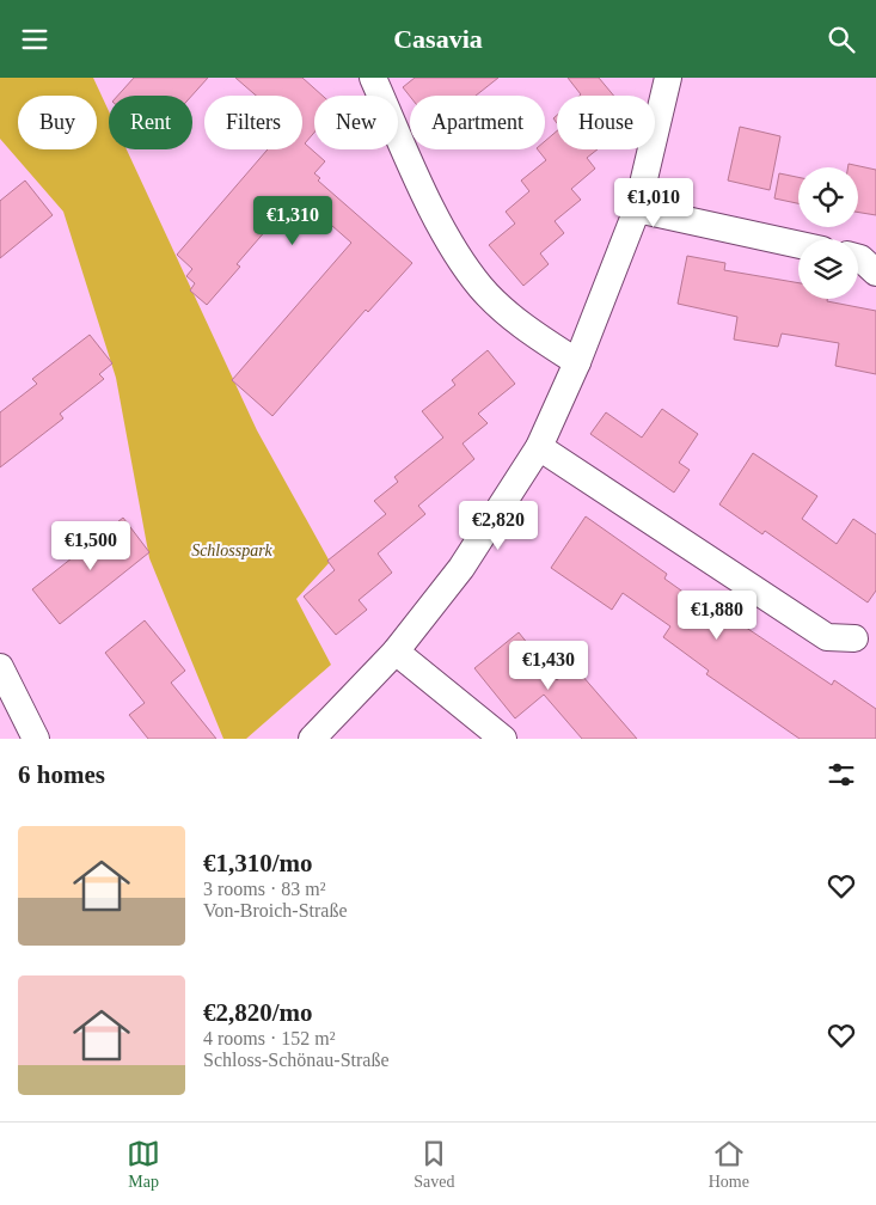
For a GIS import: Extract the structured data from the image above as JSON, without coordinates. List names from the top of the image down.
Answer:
{
  "parks": ["Schlosspark"],
  "page": {
    "header": "Casavia",
    "chip": [
      "Buy",
      "Rent",
      "Filters",
      "New",
      "Apartment",
      "House"
    ],
    "price": [
      "€1,010",
      "€1,310",
      "€2,820",
      "€1,500",
      "€1,880",
      "€1,430"
    ],
    "heading": "6 homes",
    "list": [
      {
        "name": "€1,310/mo",
        "note": "3 rooms · 83 m² · Von-Broich-Straße"
      },
      {
        "name": "€2,820/mo",
        "note": "4 rooms · 152 m² · Schloss-Schönau-Straße"
      }
    ],
    "tabs": ["Map", "Saved", "Home"]
  }
}
